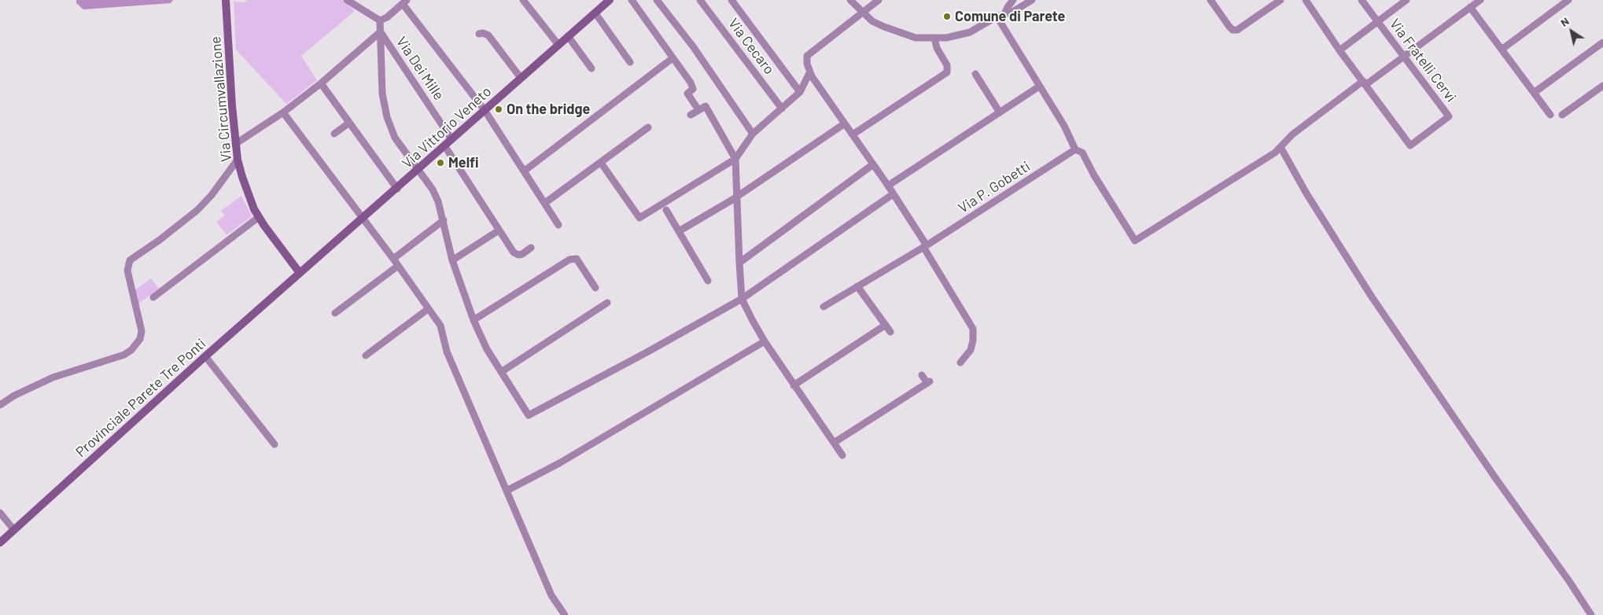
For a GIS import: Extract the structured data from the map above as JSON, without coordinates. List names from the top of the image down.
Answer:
{
  "streets": {
    "street": [
      "Via Cecaro",
      "Via Fratelli Cervi",
      "Via Dei Mille",
      "Via Circumvallazione",
      "Via Vittorio Veneto",
      "Via P. Gobetti",
      "Provinciale Parete Tre Ponti"
    ]
  },
  "crossings": [
    ["Via Dei Mille", "Via Vittorio Veneto"],
    ["Via Circumvallazione", "Via Vittorio Veneto"],
    ["Via Circumvallazione", "Provinciale Parete Tre Ponti"],
    ["Via Vittorio Veneto", "Provinciale Parete Tre Ponti"]
  ],
  "places": ["Comune di Parete", "On the bridge", "Melfi"],
  "north": "top left"
}
